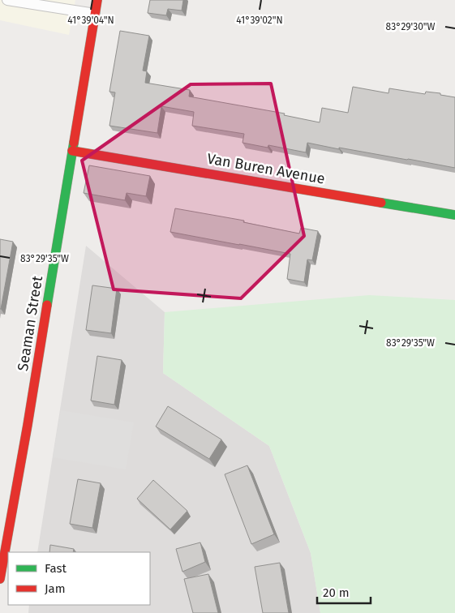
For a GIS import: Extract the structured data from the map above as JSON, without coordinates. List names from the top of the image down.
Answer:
{
  "streets": {
    "street": ["Van Buren Avenue", "Seaman Street"]
  },
  "crossings": [
    ["Van Buren Avenue", "Seaman Street"]
  ],
  "legend": ["Fast", "Jam"],
  "scale_bar": "20 m",
  "coordinates": [
    "41°39'04\"N",
    "41°39'02\"N",
    "83°29'30\"W",
    "83°29'35\"W"
  ]
}
